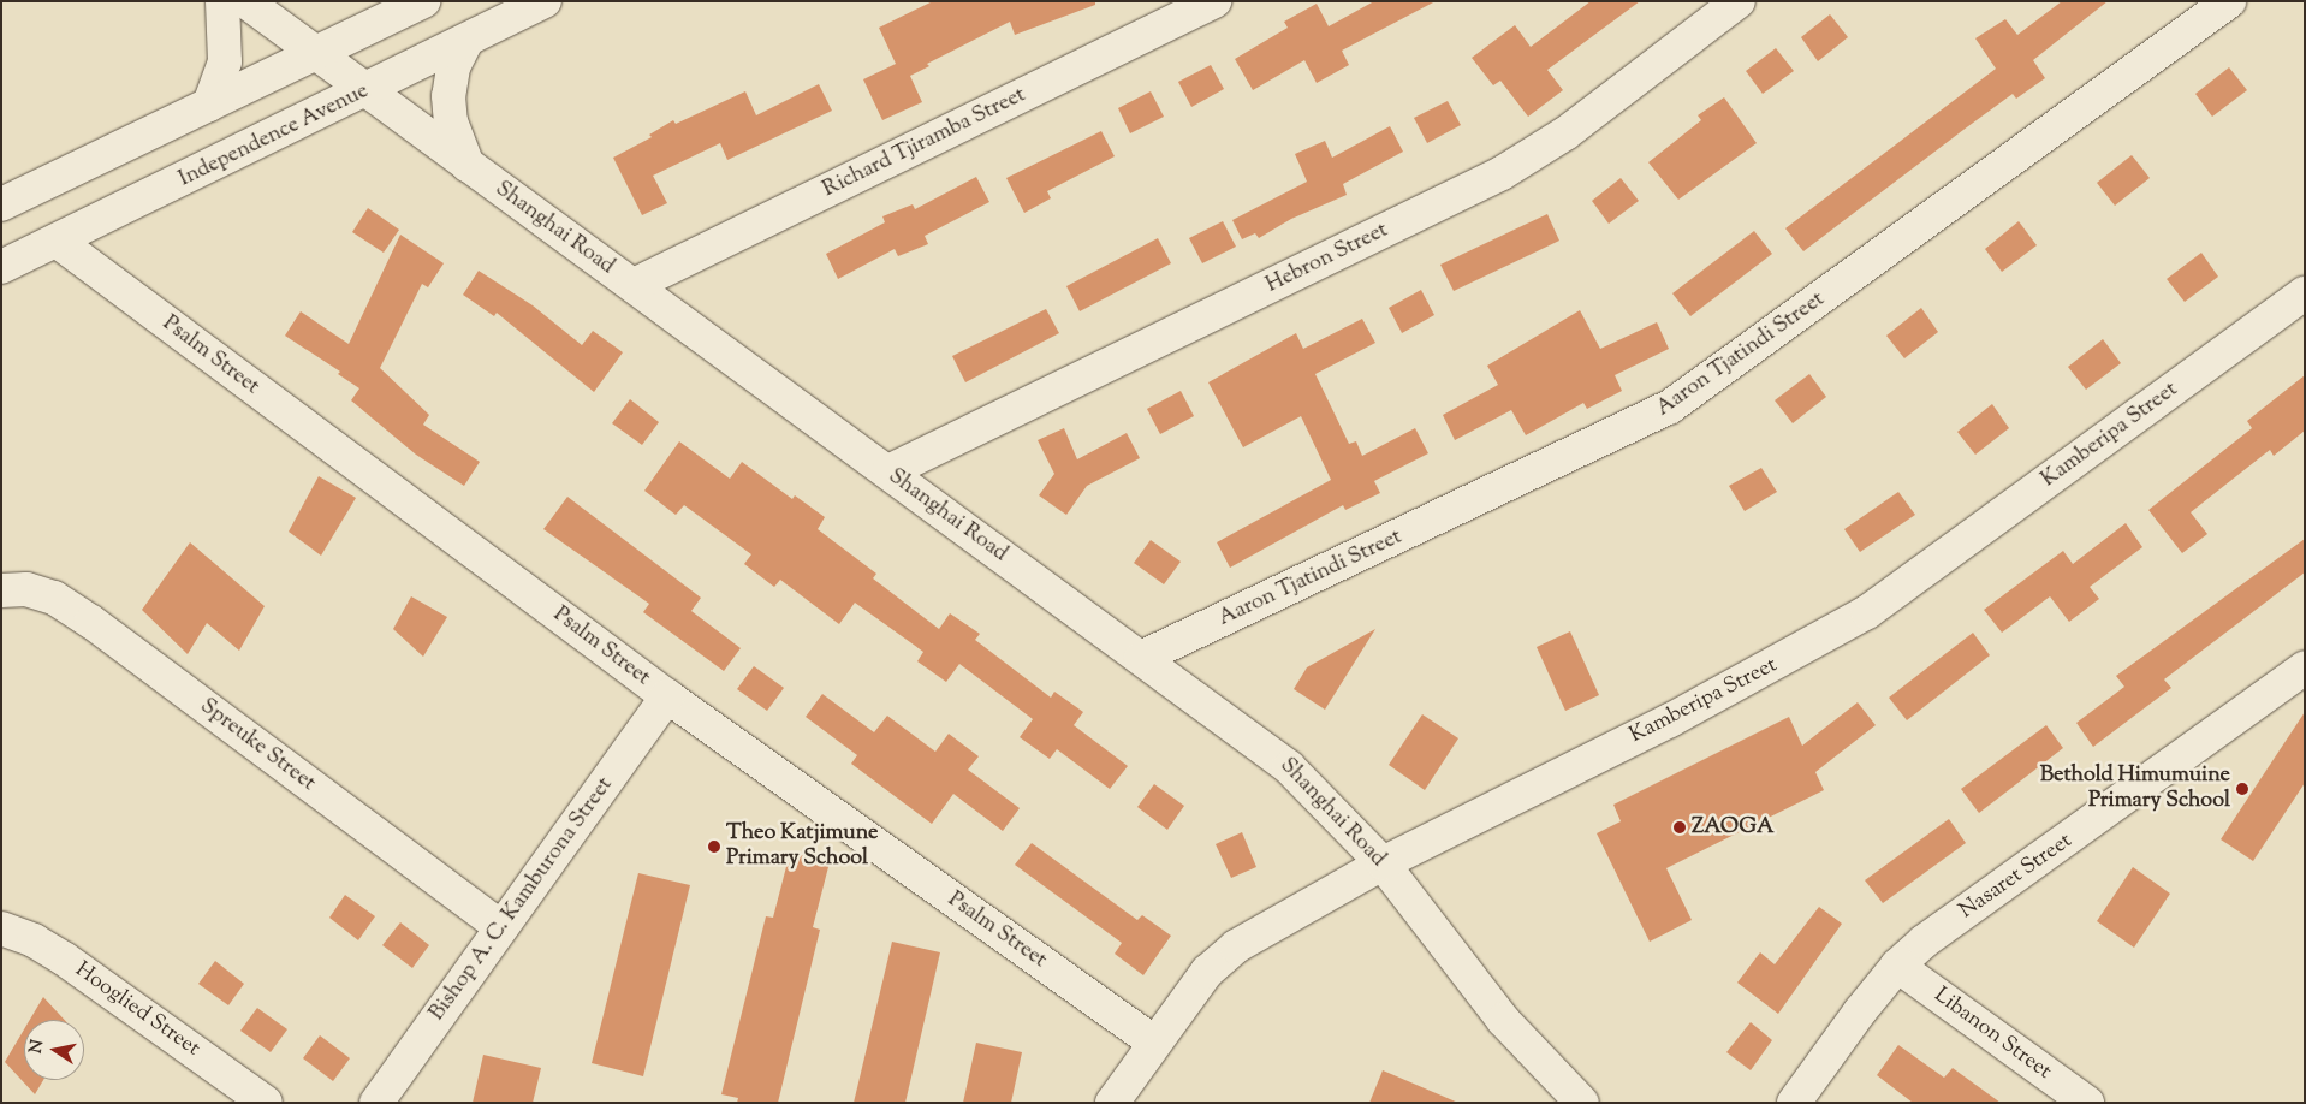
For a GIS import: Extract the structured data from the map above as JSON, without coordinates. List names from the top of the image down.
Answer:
{
  "streets": {
    "street": [
      "Independence Avenue",
      "Richard Tjiramba Street",
      "Shanghai Road",
      "Hebron Street",
      "Aaron Tjatindi Street",
      "Psalm Street",
      "Kamberipa Street",
      "Spreuke Street",
      "Nasaret Street",
      "Bishop A. C. Kamburona Street",
      "Hooglied Street",
      "Libanon Street"
    ]
  },
  "crossings": [
    ["Independence Avenue", "Shanghai Road"],
    ["Independence Avenue", "Psalm Street"],
    ["Richard Tjiramba Street", "Shanghai Road"],
    ["Shanghai Road", "Hebron Street"],
    ["Shanghai Road", "Aaron Tjatindi Street"],
    ["Shanghai Road", "Kamberipa Street"],
    ["Psalm Street", "Kamberipa Street"],
    ["Psalm Street", "Bishop A. C. Kamburona Street"],
    ["Spreuke Street", "Bishop A. C. Kamburona Street"],
    ["Nasaret Street", "Libanon Street"]
  ],
  "places": ["Bethold Himumuine Primary School", "ZAOGA", "Theo Katjimune Primary School"],
  "north": "left"
}
